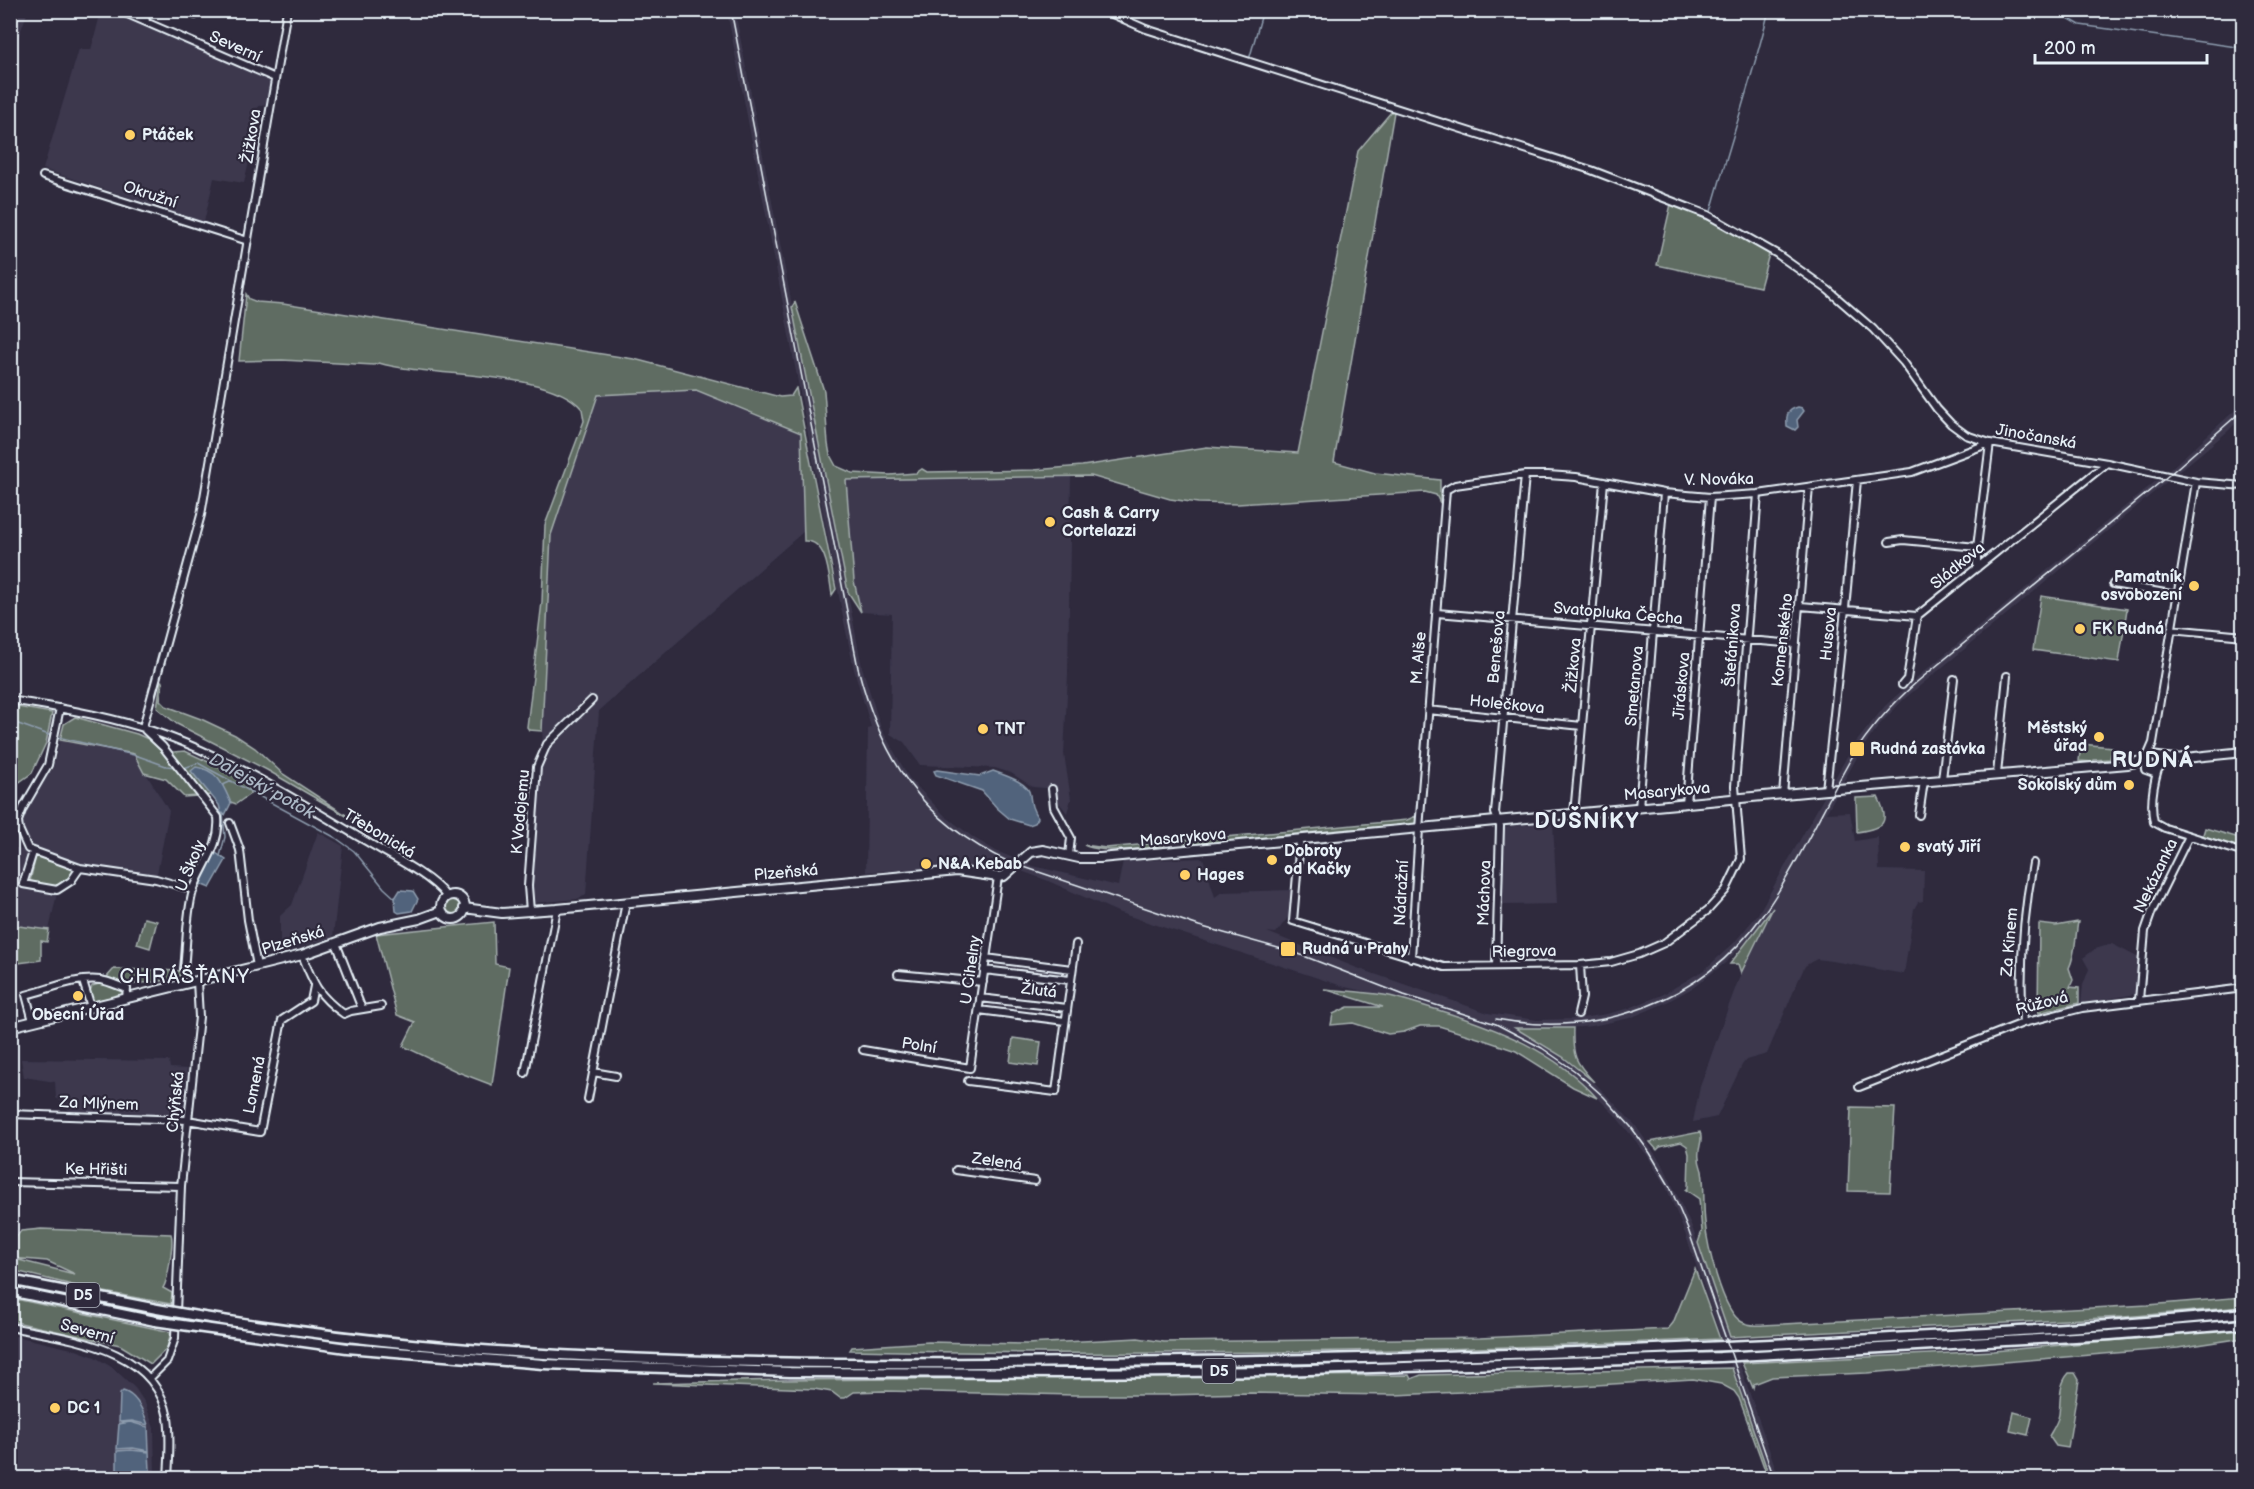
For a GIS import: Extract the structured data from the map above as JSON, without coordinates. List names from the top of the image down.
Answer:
{
  "streets": {
    "highway": ["D5"],
    "main road": ["Masarykova", "Plzeňská"],
    "street": [
      "Severní",
      "Žižkova",
      "Okružní",
      "Jinočanská",
      "V. Nováka",
      "Sládkova",
      "Svatopluka Čecha",
      "Husova",
      "Komenského",
      "Štefánikova",
      "Benešova",
      "M. Alše",
      "Smetanova",
      "Jiráskova",
      "Holečkova",
      "K Vodojemu",
      "Třebonická",
      "U Školy",
      "Nekázanka",
      "Nádražní",
      "Máchova",
      "Za Kinem",
      "Riegrova",
      "U Cihelny",
      "Žlutá",
      "Růžová",
      "Polní",
      "Lomená",
      "Chýňská",
      "Za Mlýnem",
      "Zelená",
      "Ke Hřišti"
    ]
  },
  "crossings": [
    ["Severní", "Žižkova"],
    ["Severní", "Chýňská"],
    ["Žižkova", "Okružní"],
    ["Žižkova", "V. Nováka"],
    ["Žižkova", "Svatopluka Čecha"],
    ["Žižkova", "Holečkova"],
    ["Žižkova", "Masarykova"],
    ["Žižkova", "Třebonická"],
    ["Žižkova", "U Školy"],
    ["Jinočanská", "V. Nováka"],
    ["Jinočanská", "Sládkova"],
    ["V. Nováka", "Husova"],
    ["V. Nováka", "Komenského"],
    ["V. Nováka", "Štefánikova"],
    ["V. Nováka", "Benešova"],
    ["V. Nováka", "M. Alše"],
    ["V. Nováka", "Smetanova"],
    ["V. Nováka", "Jiráskova"],
    ["Svatopluka Čecha", "Komenského"],
    ["Svatopluka Čecha", "Štefánikova"],
    ["Svatopluka Čecha", "Benešova"],
    ["Svatopluka Čecha", "M. Alše"],
    ["Svatopluka Čecha", "Smetanova"],
    ["Svatopluka Čecha", "Jiráskova"],
    ["Husova", "Masarykova"],
    ["Komenského", "Masarykova"],
    ["Štefánikova", "Masarykova"],
    ["Štefánikova", "Riegrova"],
    ["Benešova", "Holečkova"],
    ["Benešova", "Masarykova"],
    ["Benešova", "Máchova"],
    ["M. Alše", "Holečkova"],
    ["M. Alše", "Masarykova"],
    ["M. Alše", "Nádražní"],
    ["Smetanova", "Masarykova"],
    ["Jiráskova", "Masarykova"],
    ["Masarykova", "Nádražní"],
    ["Masarykova", "Máchova"],
    ["Masarykova", "Riegrova"],
    ["K Vodojemu", "Plzeňská"],
    ["Třebonická", "U Školy"],
    ["Třebonická", "Plzeňská"],
    ["Plzeňská", "U Cihelny"],
    ["Plzeňská", "Chýňská"],
    ["Nekázanka", "Růžová"],
    ["Nádražní", "Riegrova"],
    ["Máchova", "Riegrova"],
    ["Za Kinem", "Růžová"],
    ["U Cihelny", "Žlutá"],
    ["U Cihelny", "Polní"],
    ["Lomená", "Chýňská"],
    ["Lomená", "Za Mlýnem"],
    ["Chýňská", "Za Mlýnem"],
    ["Chýňská", "Ke Hřišti"]
  ],
  "districts": ["RUDNÁ", "DUŠNÍKY", "CHRÁŠŤANY"],
  "water": ["Dalejský potok"],
  "places": {
    "other": [
      "Ptáček",
      "Cash & Carry Cortelazzi",
      "Pamatník osvobození",
      "FK Rudná",
      "TNT",
      "Městský úřad",
      "Sokolský dům",
      "svatý Jiří",
      "Dobroty od Kačky",
      "N&A Kebab",
      "Hages",
      "Obecní Úřad",
      "DC 1"
    ],
    "transit": ["Rudná zastávka", "Rudná u Prahy"]
  },
  "scale_bar": "200 m"
}
